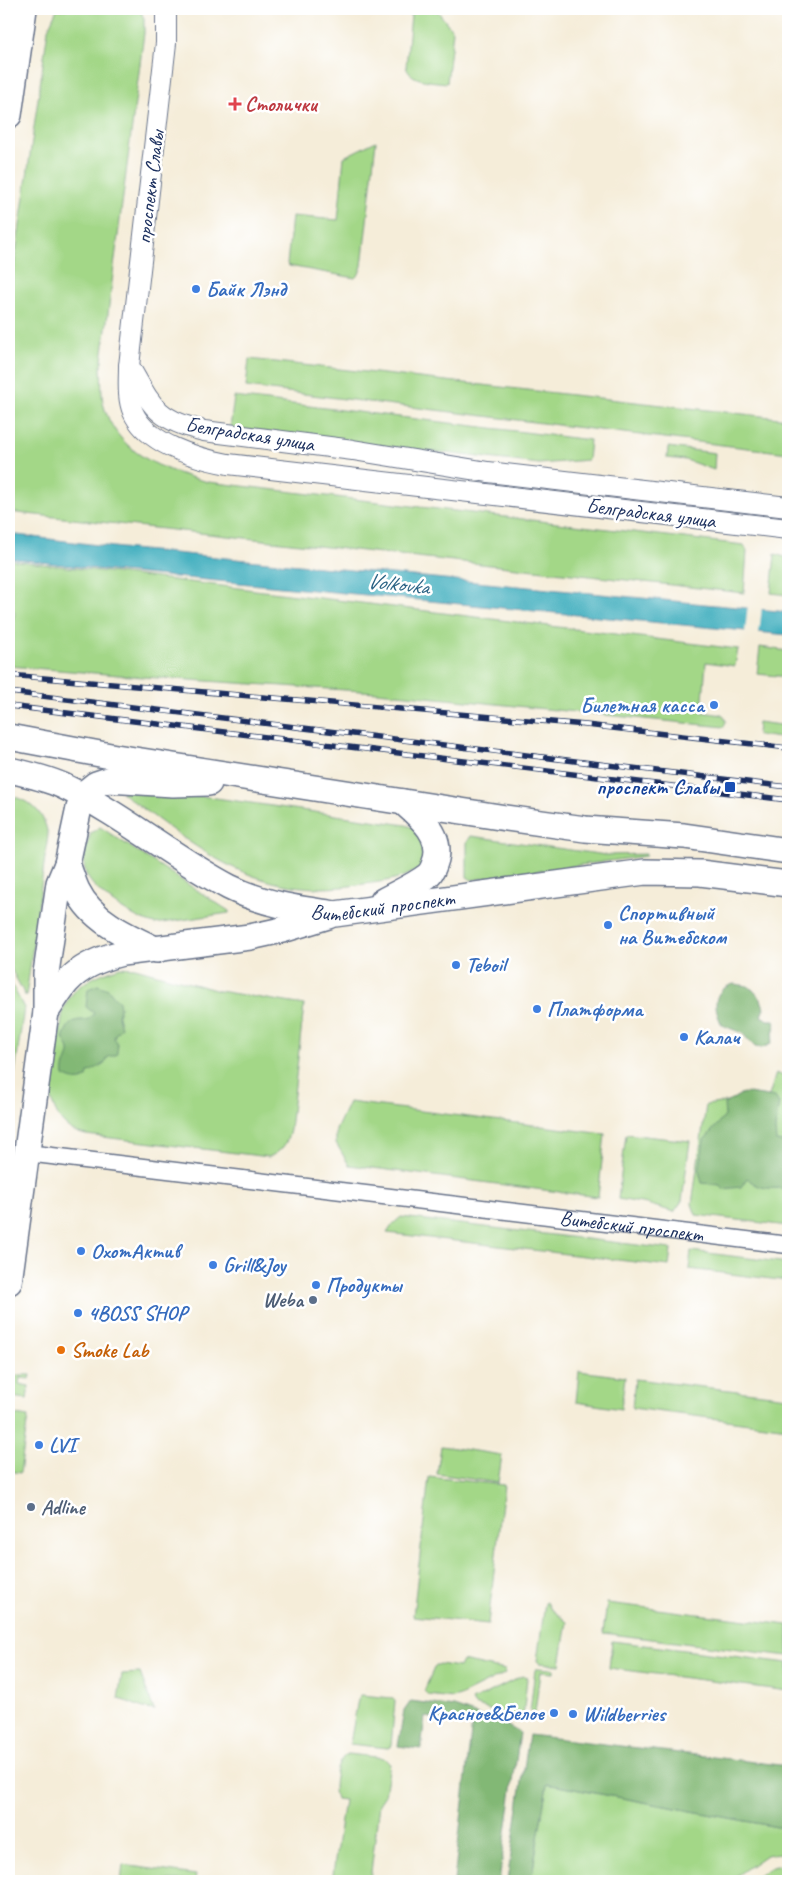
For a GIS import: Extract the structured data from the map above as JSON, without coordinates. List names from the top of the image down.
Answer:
{
  "streets": {
    "main road": ["Витебский проспект"],
    "street": ["проспект Славы", "Белградская улица"]
  },
  "crossings": [
    ["проспект Славы", "Белградская улица"]
  ],
  "water": ["Volkovka"],
  "places": {
    "health": ["Столички"],
    "other": [
      "Байк Лэнд",
      "Билетная касса",
      "Спортивный на Витебском",
      "Teboil",
      "Платформа",
      "Калач",
      "ОхотАктив",
      "Grill&Joy",
      "Продукты",
      "Weba",
      "4BOSS SHOP",
      "Smoke Lab",
      "LVI",
      "Adline",
      "Красное&Белое",
      "Wildberries"
    ],
    "transit": ["проспект Славы"]
  }
}
